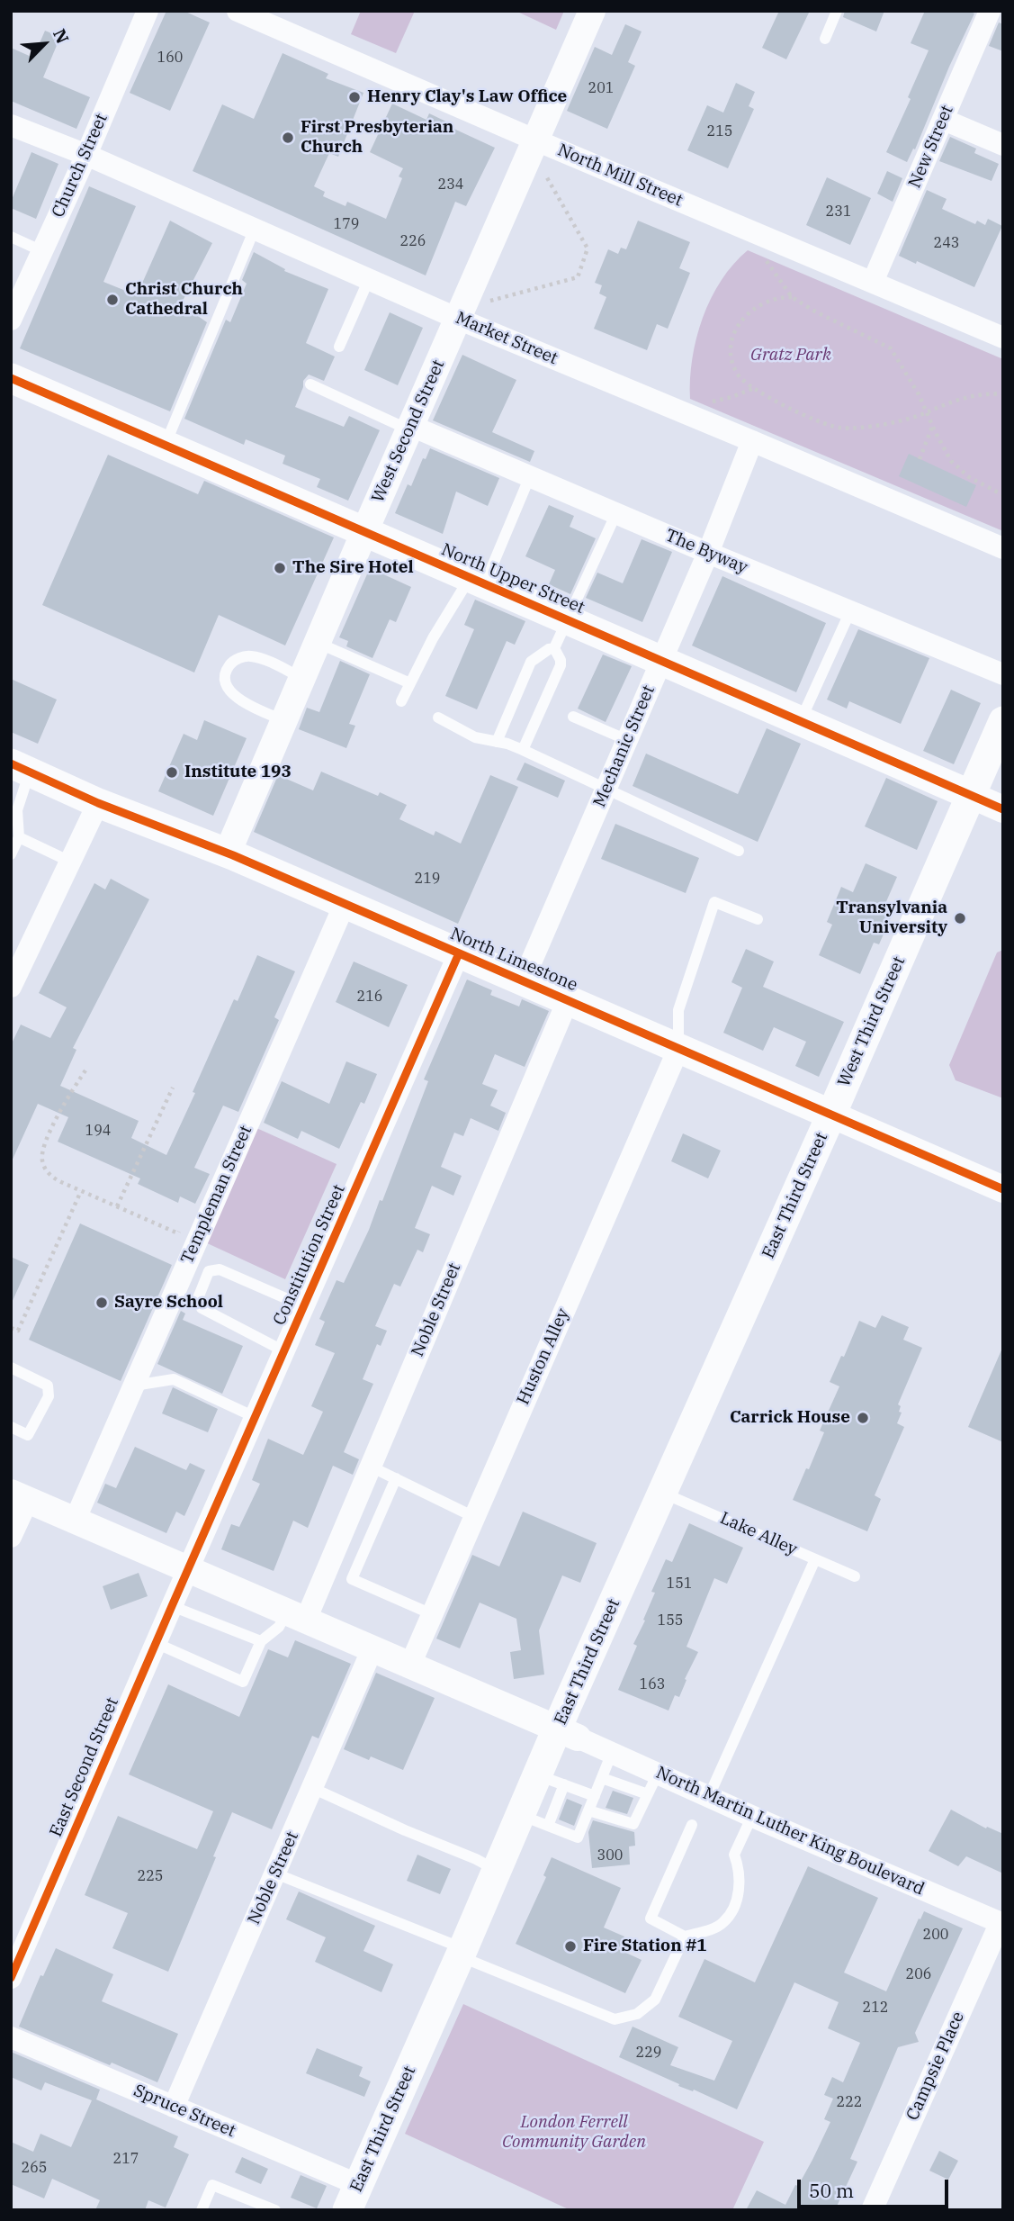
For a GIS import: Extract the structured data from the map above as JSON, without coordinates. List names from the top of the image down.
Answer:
{
  "streets": {
    "main road": [
      "North Upper Street",
      "North Limestone",
      "West Third Street",
      "East Third Street"
    ],
    "street": [
      "New Street",
      "Church Street",
      "North Mill Street",
      "Market Street",
      "West Second Street",
      "The Byway",
      "Mechanic Street",
      "Templeman Street",
      "Constitution Street",
      "Noble Street",
      "Huston Alley",
      "East Second Street",
      "North Martin Luther King Boulevard",
      "Campsie Place",
      "Spruce Street"
    ],
    "lane": ["Lake Alley"]
  },
  "crossings": [
    ["New Street", "North Mill Street"],
    ["Church Street", "Market Street"],
    ["North Mill Street", "West Second Street"],
    ["Market Street", "West Second Street"],
    ["Market Street", "Mechanic Street"],
    ["West Second Street", "The Byway"],
    ["West Second Street", "North Upper Street"],
    ["West Second Street", "North Limestone"],
    ["The Byway", "Mechanic Street"],
    ["North Upper Street", "Mechanic Street"],
    ["North Upper Street", "West Third Street"],
    ["Mechanic Street", "North Limestone"],
    ["North Limestone", "West Third Street"],
    ["North Limestone", "Templeman Street"],
    ["North Limestone", "East Third Street"],
    ["North Limestone", "Constitution Street"],
    ["North Limestone", "Noble Street"],
    ["North Limestone", "Huston Alley"],
    ["West Third Street", "East Third Street"],
    ["East Third Street", "Lake Alley"],
    ["East Third Street", "North Martin Luther King Boulevard"],
    ["East Third Street", "Spruce Street"],
    ["Constitution Street", "East Second Street"],
    ["Noble Street", "Spruce Street"],
    ["North Martin Luther King Boulevard", "Campsie Place"]
  ],
  "parks": ["Gratz Park", "London Ferrell Community Garden"],
  "places": [
    "Henry Clay's Law Office",
    "First Presbyterian Church",
    "Christ Church Cathedral",
    "The Sire Hotel",
    "Institute 193",
    "Transylvania University",
    "Sayre School",
    "Carrick House",
    "Fire Station #1"
  ],
  "house_numbers": [
    "160",
    "201",
    "215",
    "234",
    "231",
    "179",
    "226",
    "243",
    "219",
    "216",
    "194",
    "151",
    "155",
    "163",
    "300",
    "225",
    "200",
    "206",
    "212",
    "229",
    "222",
    "217",
    "265"
  ],
  "scale_bar": "50 m",
  "north": "top right"
}
